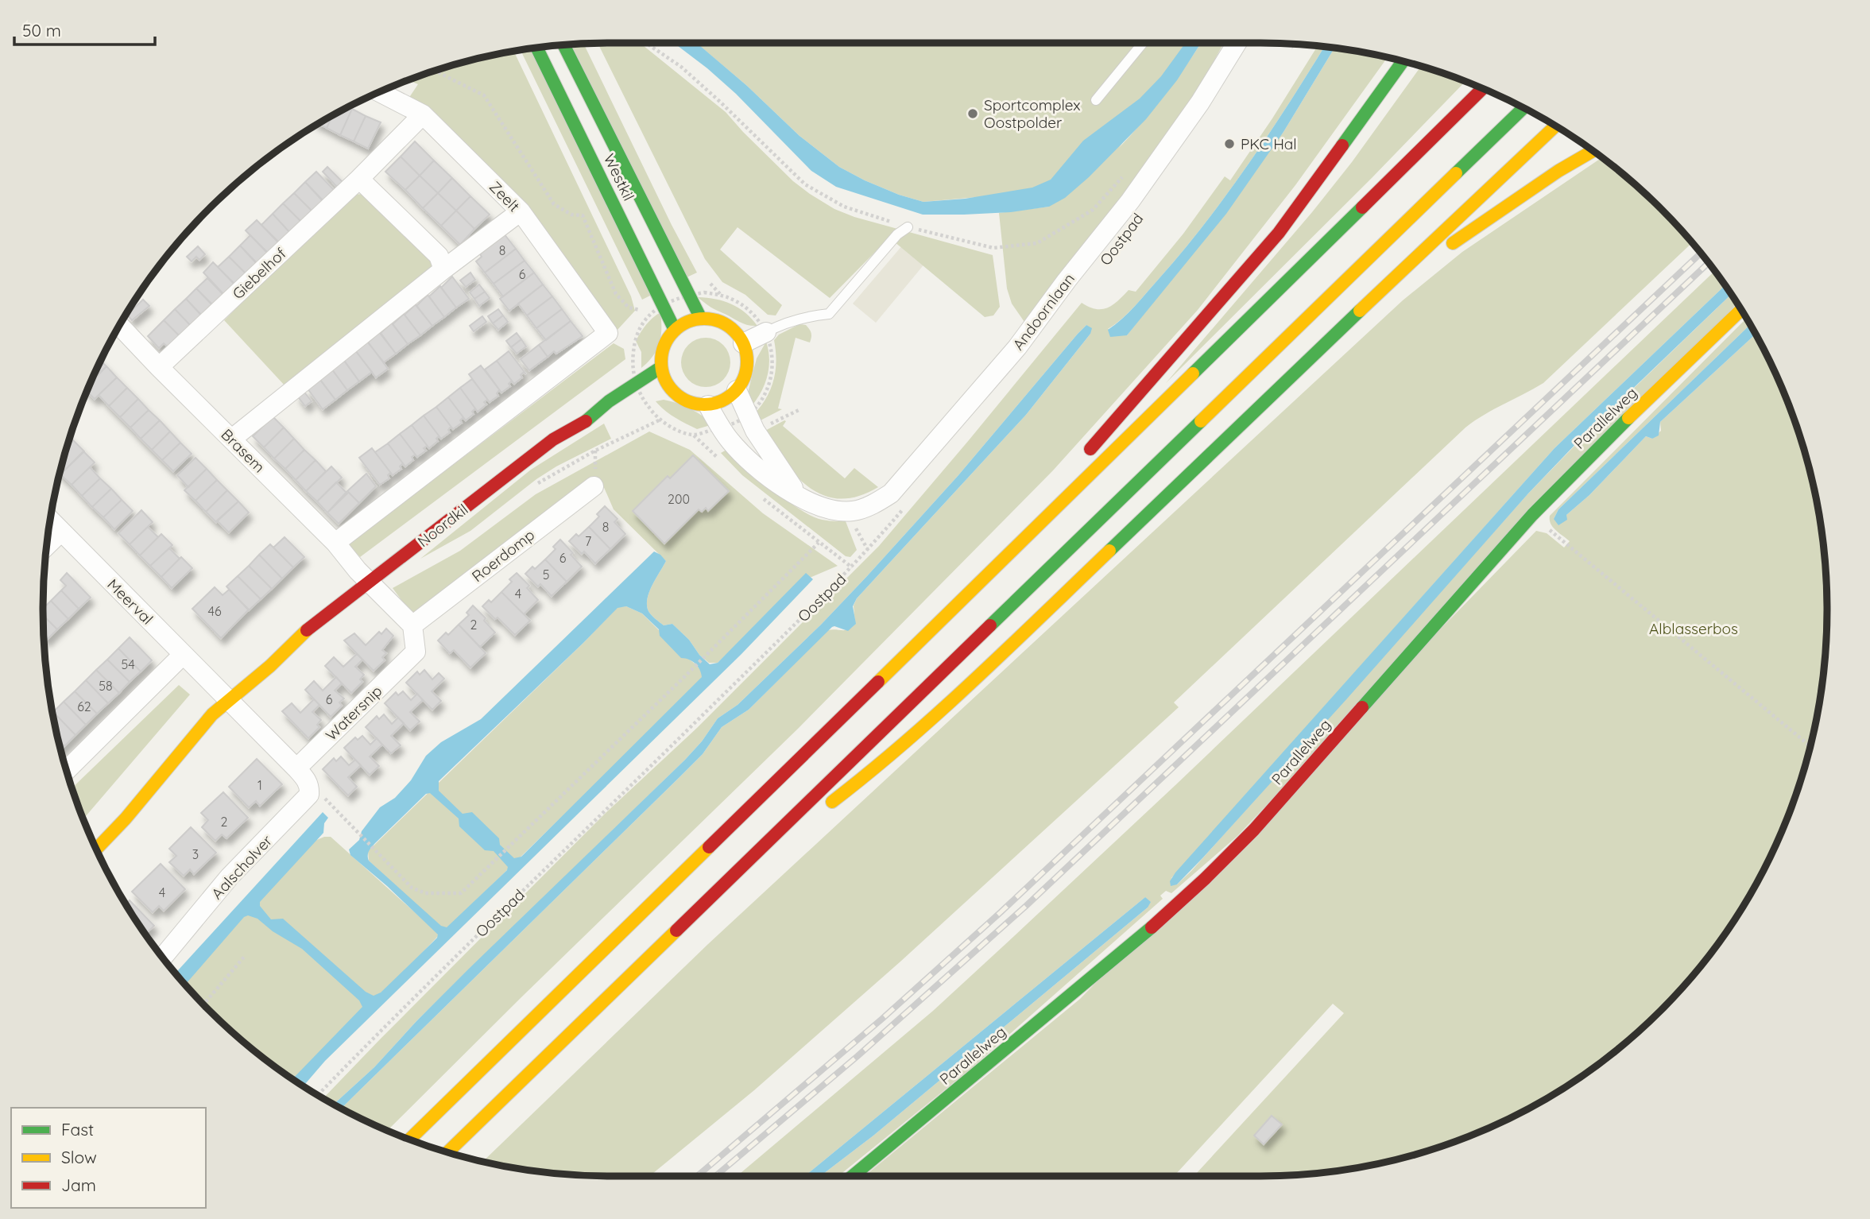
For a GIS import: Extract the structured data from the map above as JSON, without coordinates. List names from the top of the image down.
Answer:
{
  "streets": {
    "main road": ["Westkil", "Parallelweg", "Noordkil"],
    "street": [
      "Zeelt",
      "Giebelhof",
      "Andoornlaan",
      "Brasem",
      "Roerdomp",
      "Meerval",
      "Watersnip",
      "Aalscholver"
    ],
    "path": ["Oostpad"]
  },
  "crossings": [
    ["Westkil", "Andoornlaan"],
    ["Westkil", "Noordkil"],
    ["Zeelt", "Giebelhof"],
    ["Zeelt", "Brasem"],
    ["Giebelhof", "Brasem"],
    ["Andoornlaan", "Noordkil"],
    ["Brasem", "Noordkil"],
    ["Noordkil", "Meerval"],
    ["Roerdomp", "Watersnip"]
  ],
  "parks": ["Alblasserbos"],
  "places": ["Sportcomplex Oostpolder", "PKC Hal"],
  "house_numbers": [
    "8",
    "6",
    "200",
    "8",
    "7",
    "6",
    "5",
    "4",
    "46",
    "2",
    "54",
    "58",
    "6",
    "62",
    "1",
    "2",
    "3",
    "4"
  ],
  "legend": ["Fast", "Slow", "Jam"],
  "scale_bar": "50 m"
}
